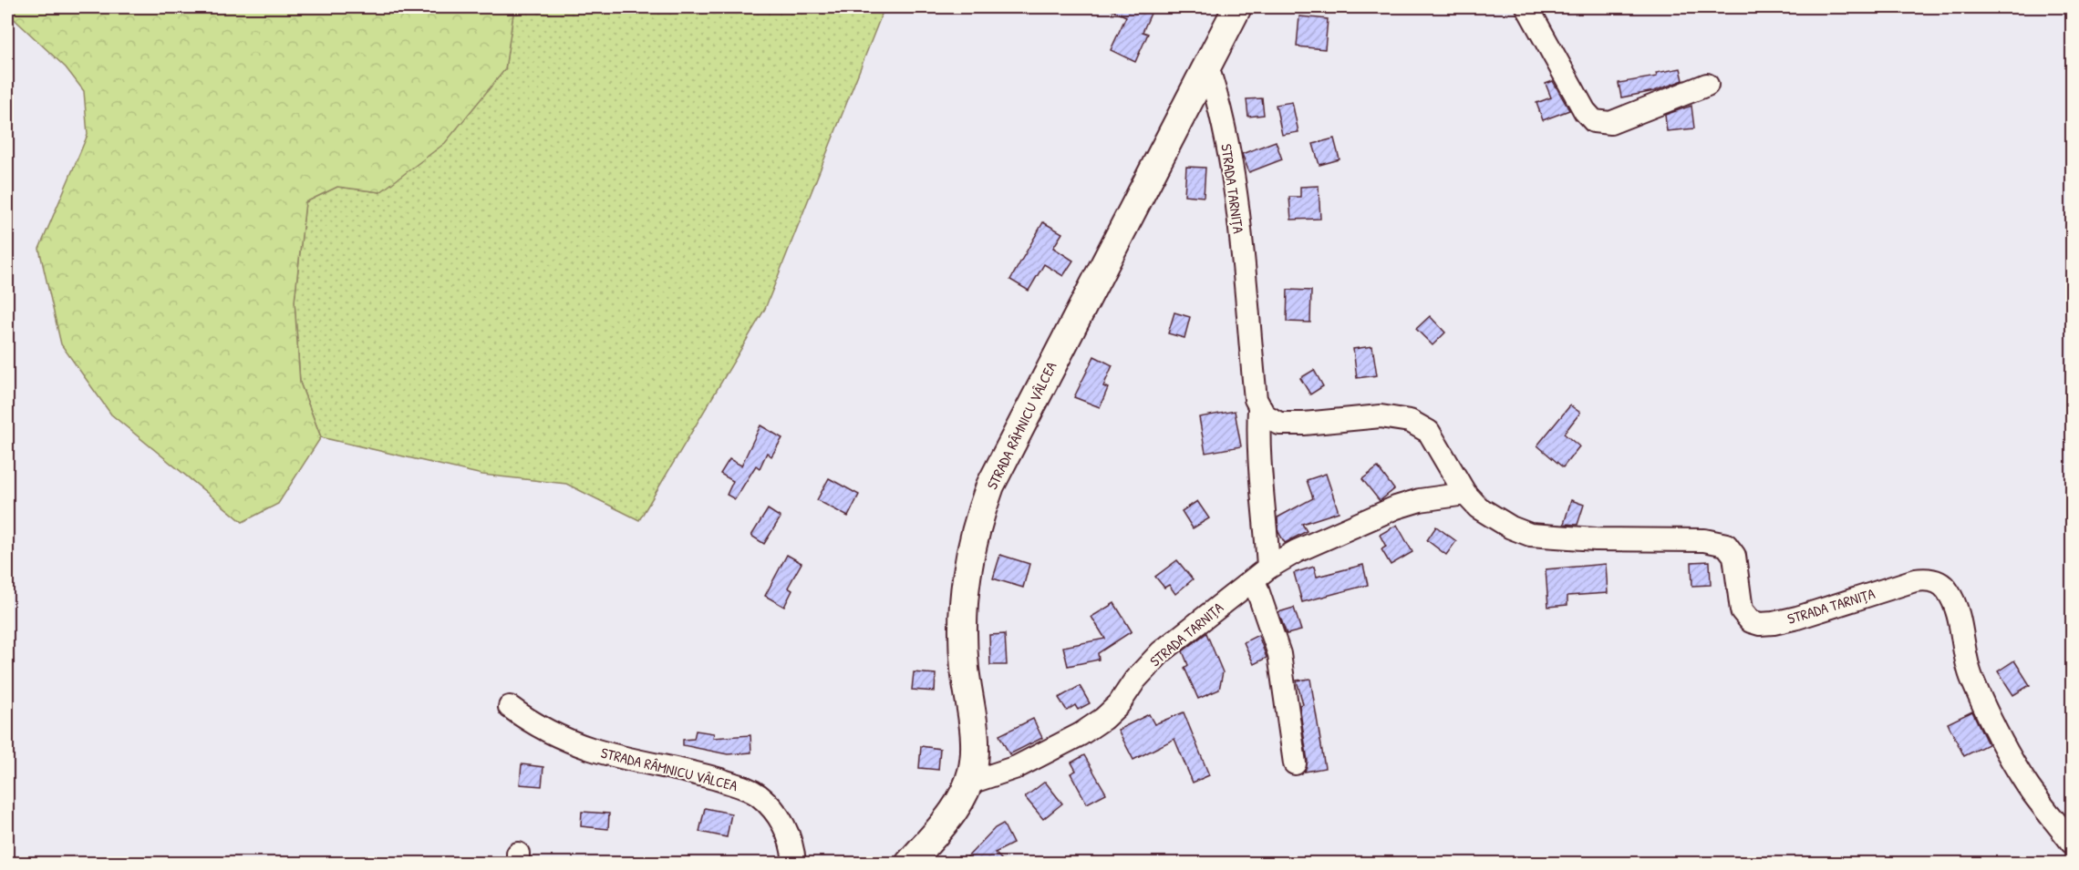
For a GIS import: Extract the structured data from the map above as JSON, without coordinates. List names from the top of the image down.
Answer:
{
  "streets": {
    "main road": ["STRADA RÂMNICU VÂLCEA"],
    "street": ["STRADA TARNIȚA"]
  },
  "crossings": [
    ["STRADA TARNIȚA", "STRADA RÂMNICU VÂLCEA"]
  ]
}
